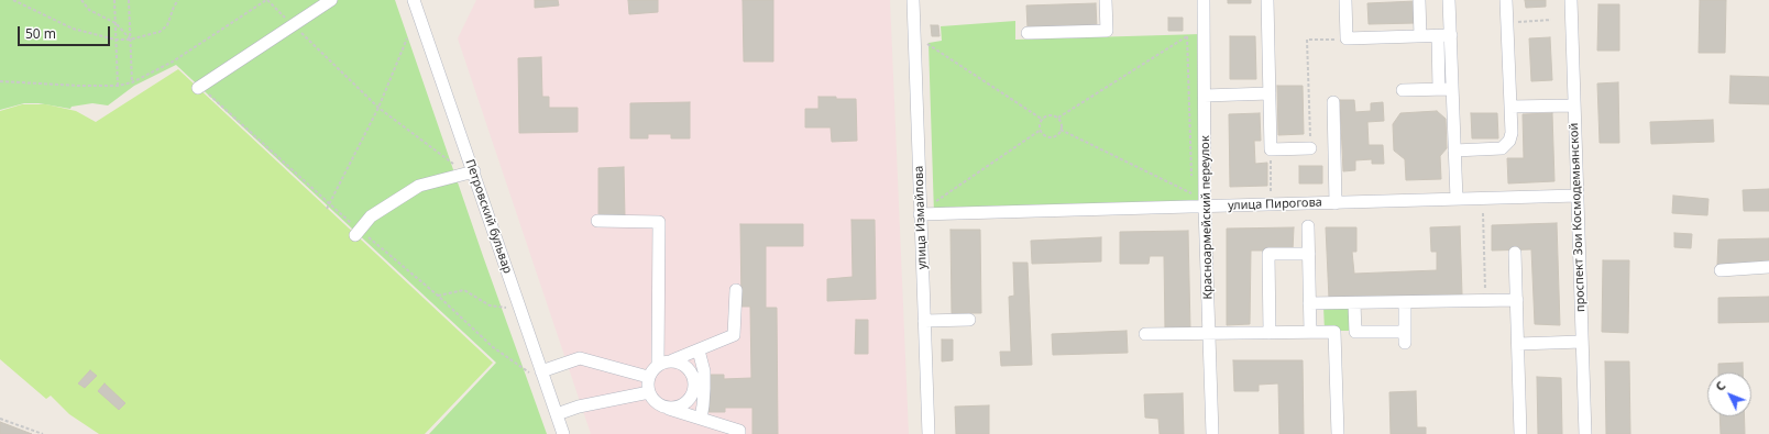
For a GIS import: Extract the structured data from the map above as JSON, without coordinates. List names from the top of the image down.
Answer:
{
  "streets": {
    "street": [
      "улица Пирогова",
      "Петровский бульвар",
      "улица Измайлова",
      "Красноармейский переулок",
      "проспект Зои Космодемьянской"
    ]
  },
  "crossings": [
    ["улица Пирогова", "улица Измайлова"],
    ["улица Пирогова", "Красноармейский переулок"],
    ["улица Пирогова", "проспект Зои Космодемьянской"]
  ],
  "scale_bar": "50 m",
  "north": "top left"
}
